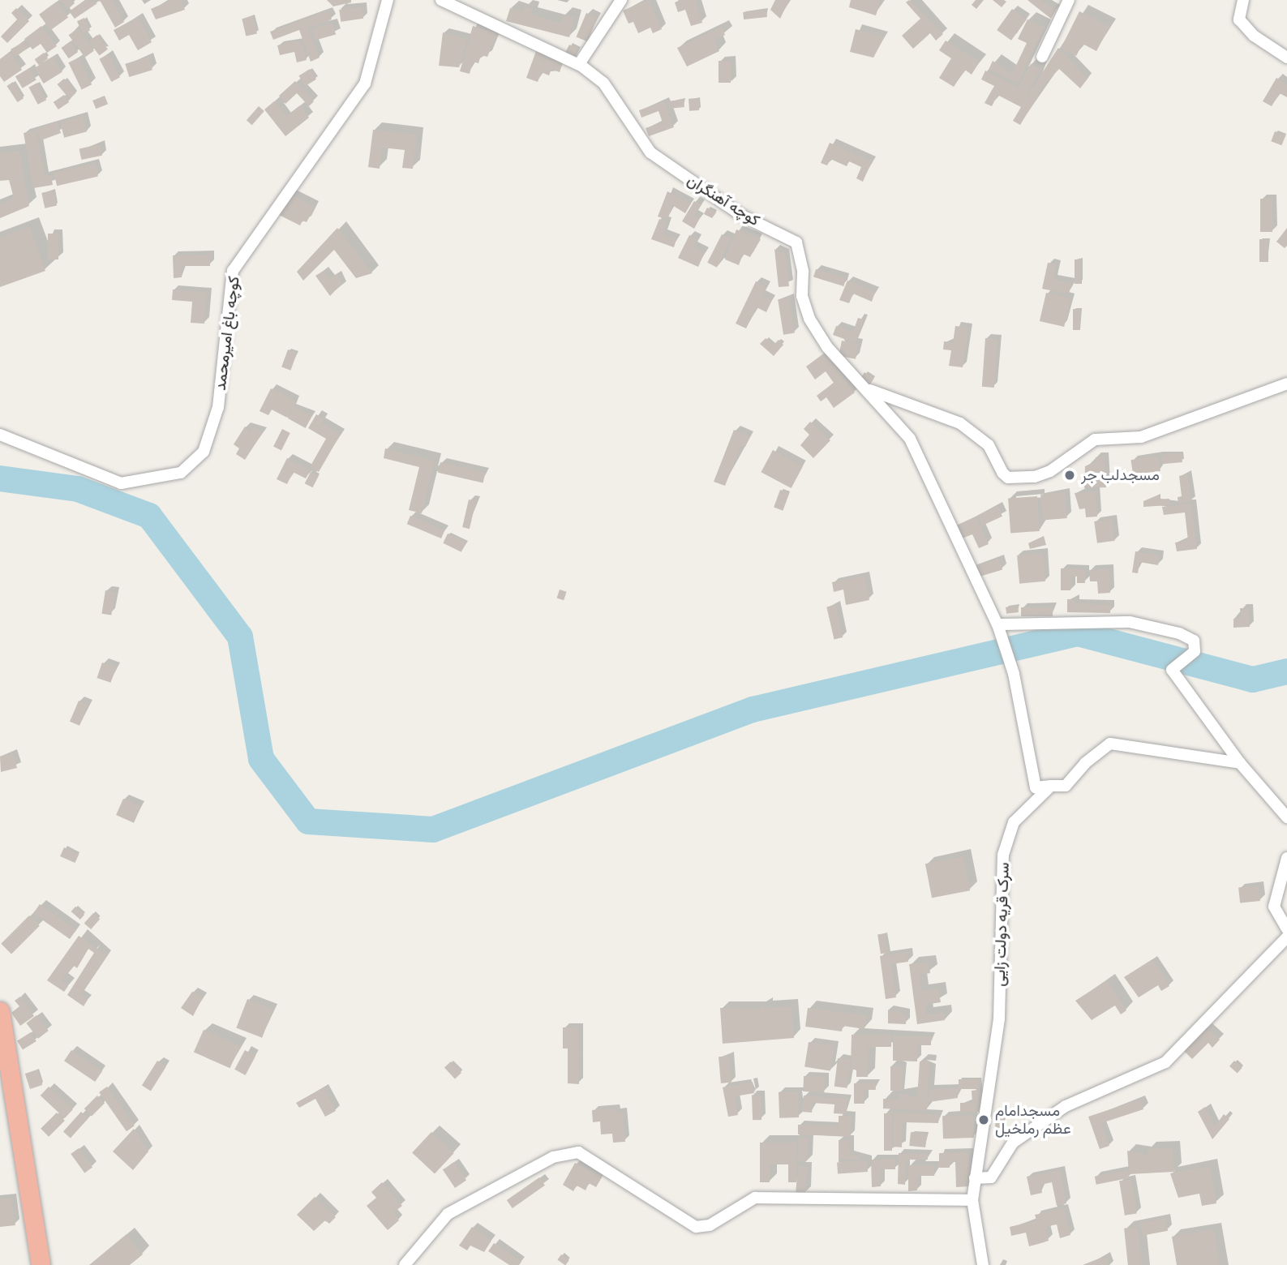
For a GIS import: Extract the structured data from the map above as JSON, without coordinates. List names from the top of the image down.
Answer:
{
  "streets": {
    "street": ["کوچه آهنگران", "کوچه باغ امیرمحمد", "سرک قریه دولت زایی"]
  },
  "crossings": [
    ["کوچه آهنگران", "سرک قریه دولت زایی"]
  ],
  "places": ["مسجدلب جر", "مسجدامام عظم رملخیل"]
}
